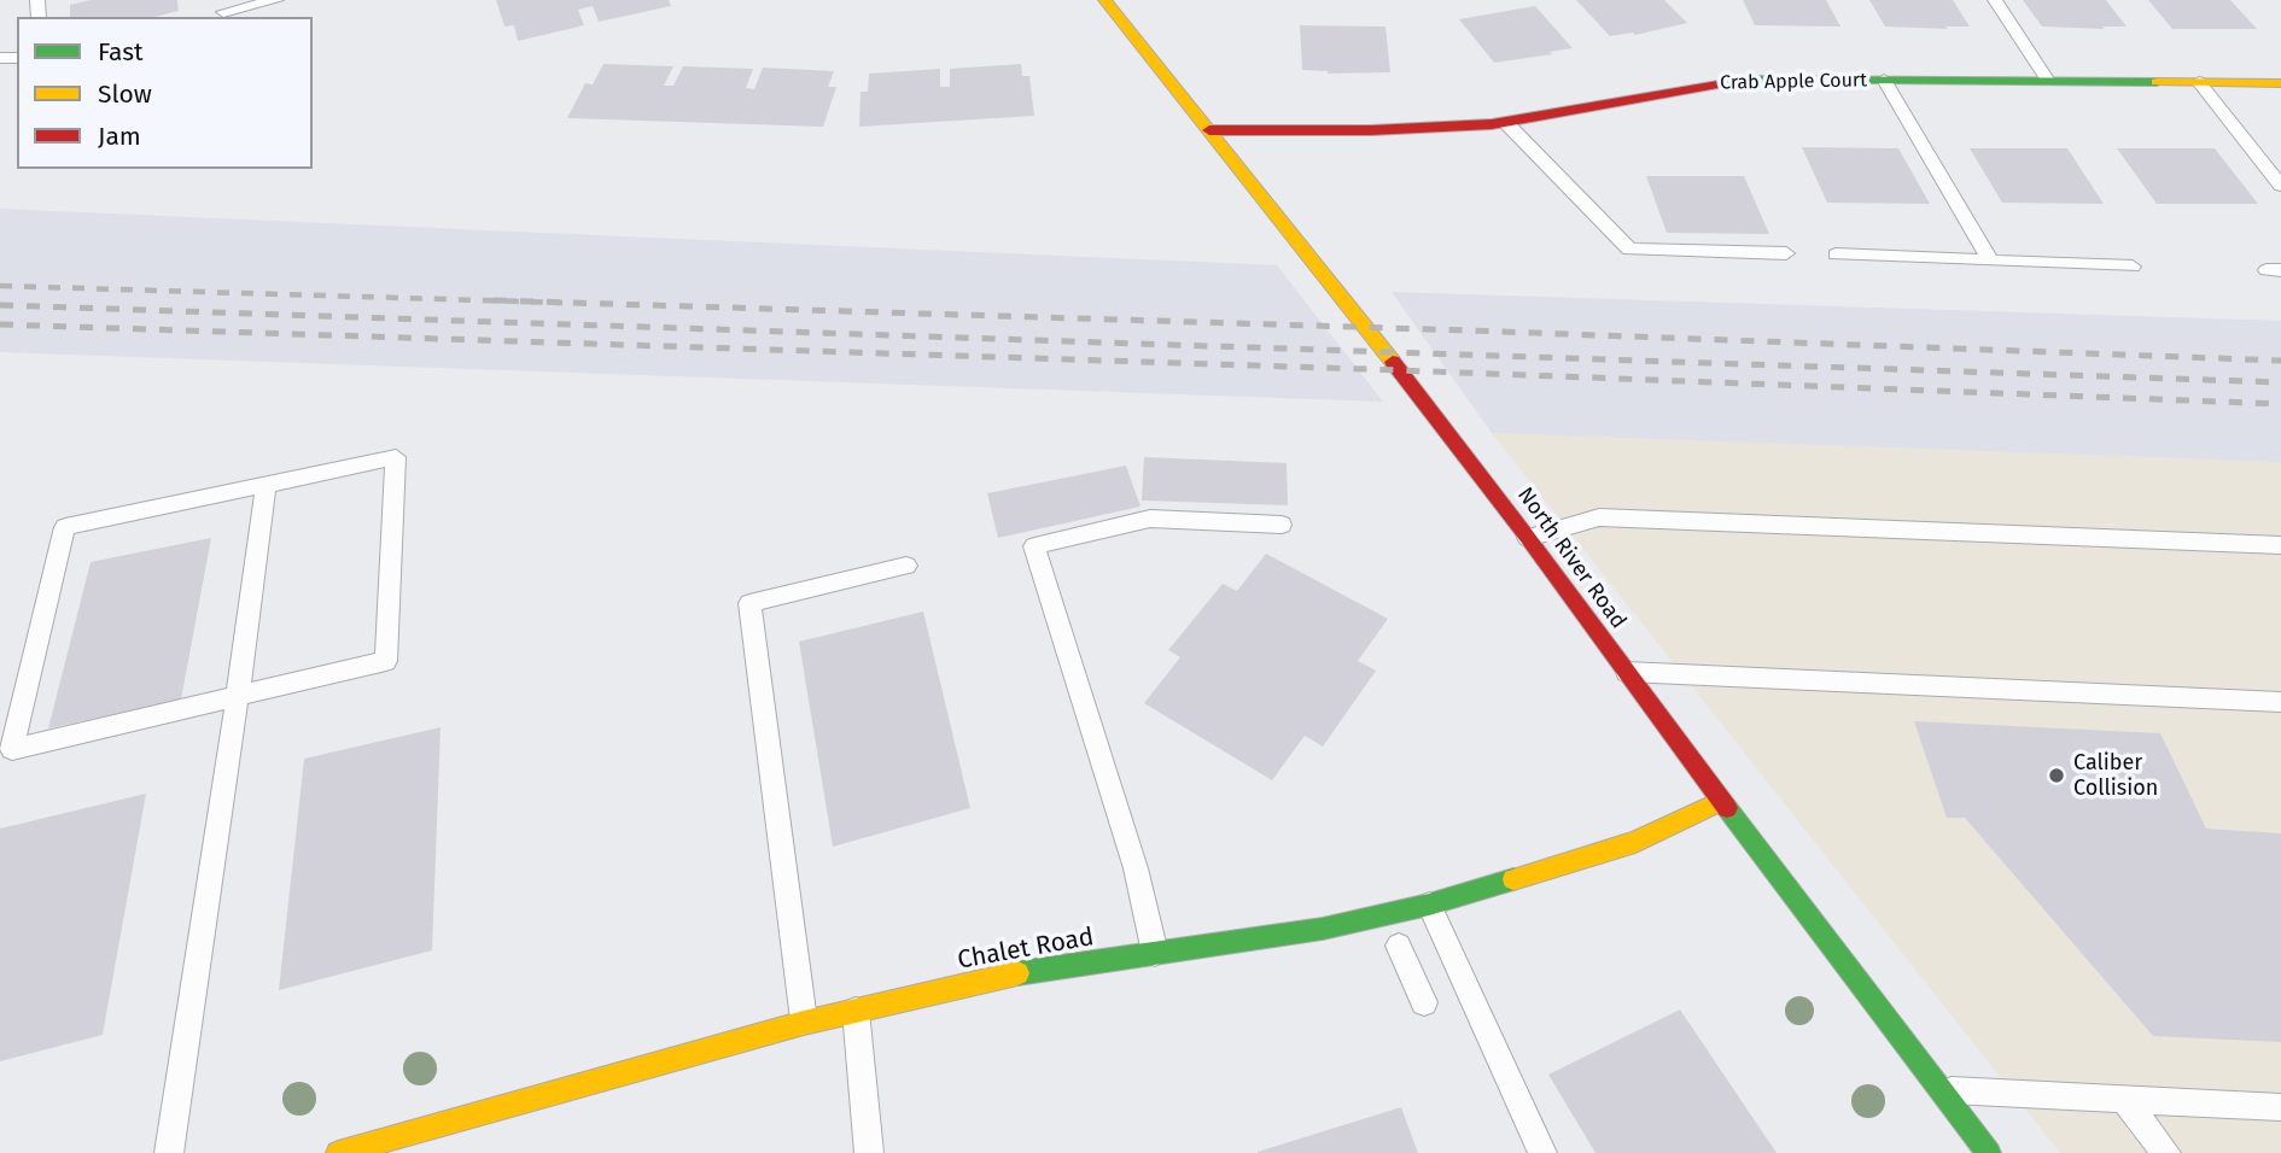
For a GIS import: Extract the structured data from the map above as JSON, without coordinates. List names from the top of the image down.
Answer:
{
  "streets": {
    "street": ["Crab Apple Court", "North River Road", "Chalet Road"]
  },
  "crossings": [
    ["Crab Apple Court", "North River Road"],
    ["North River Road", "Chalet Road"]
  ],
  "places": ["Caliber Collision"],
  "legend": ["Fast", "Slow", "Jam"]
}
